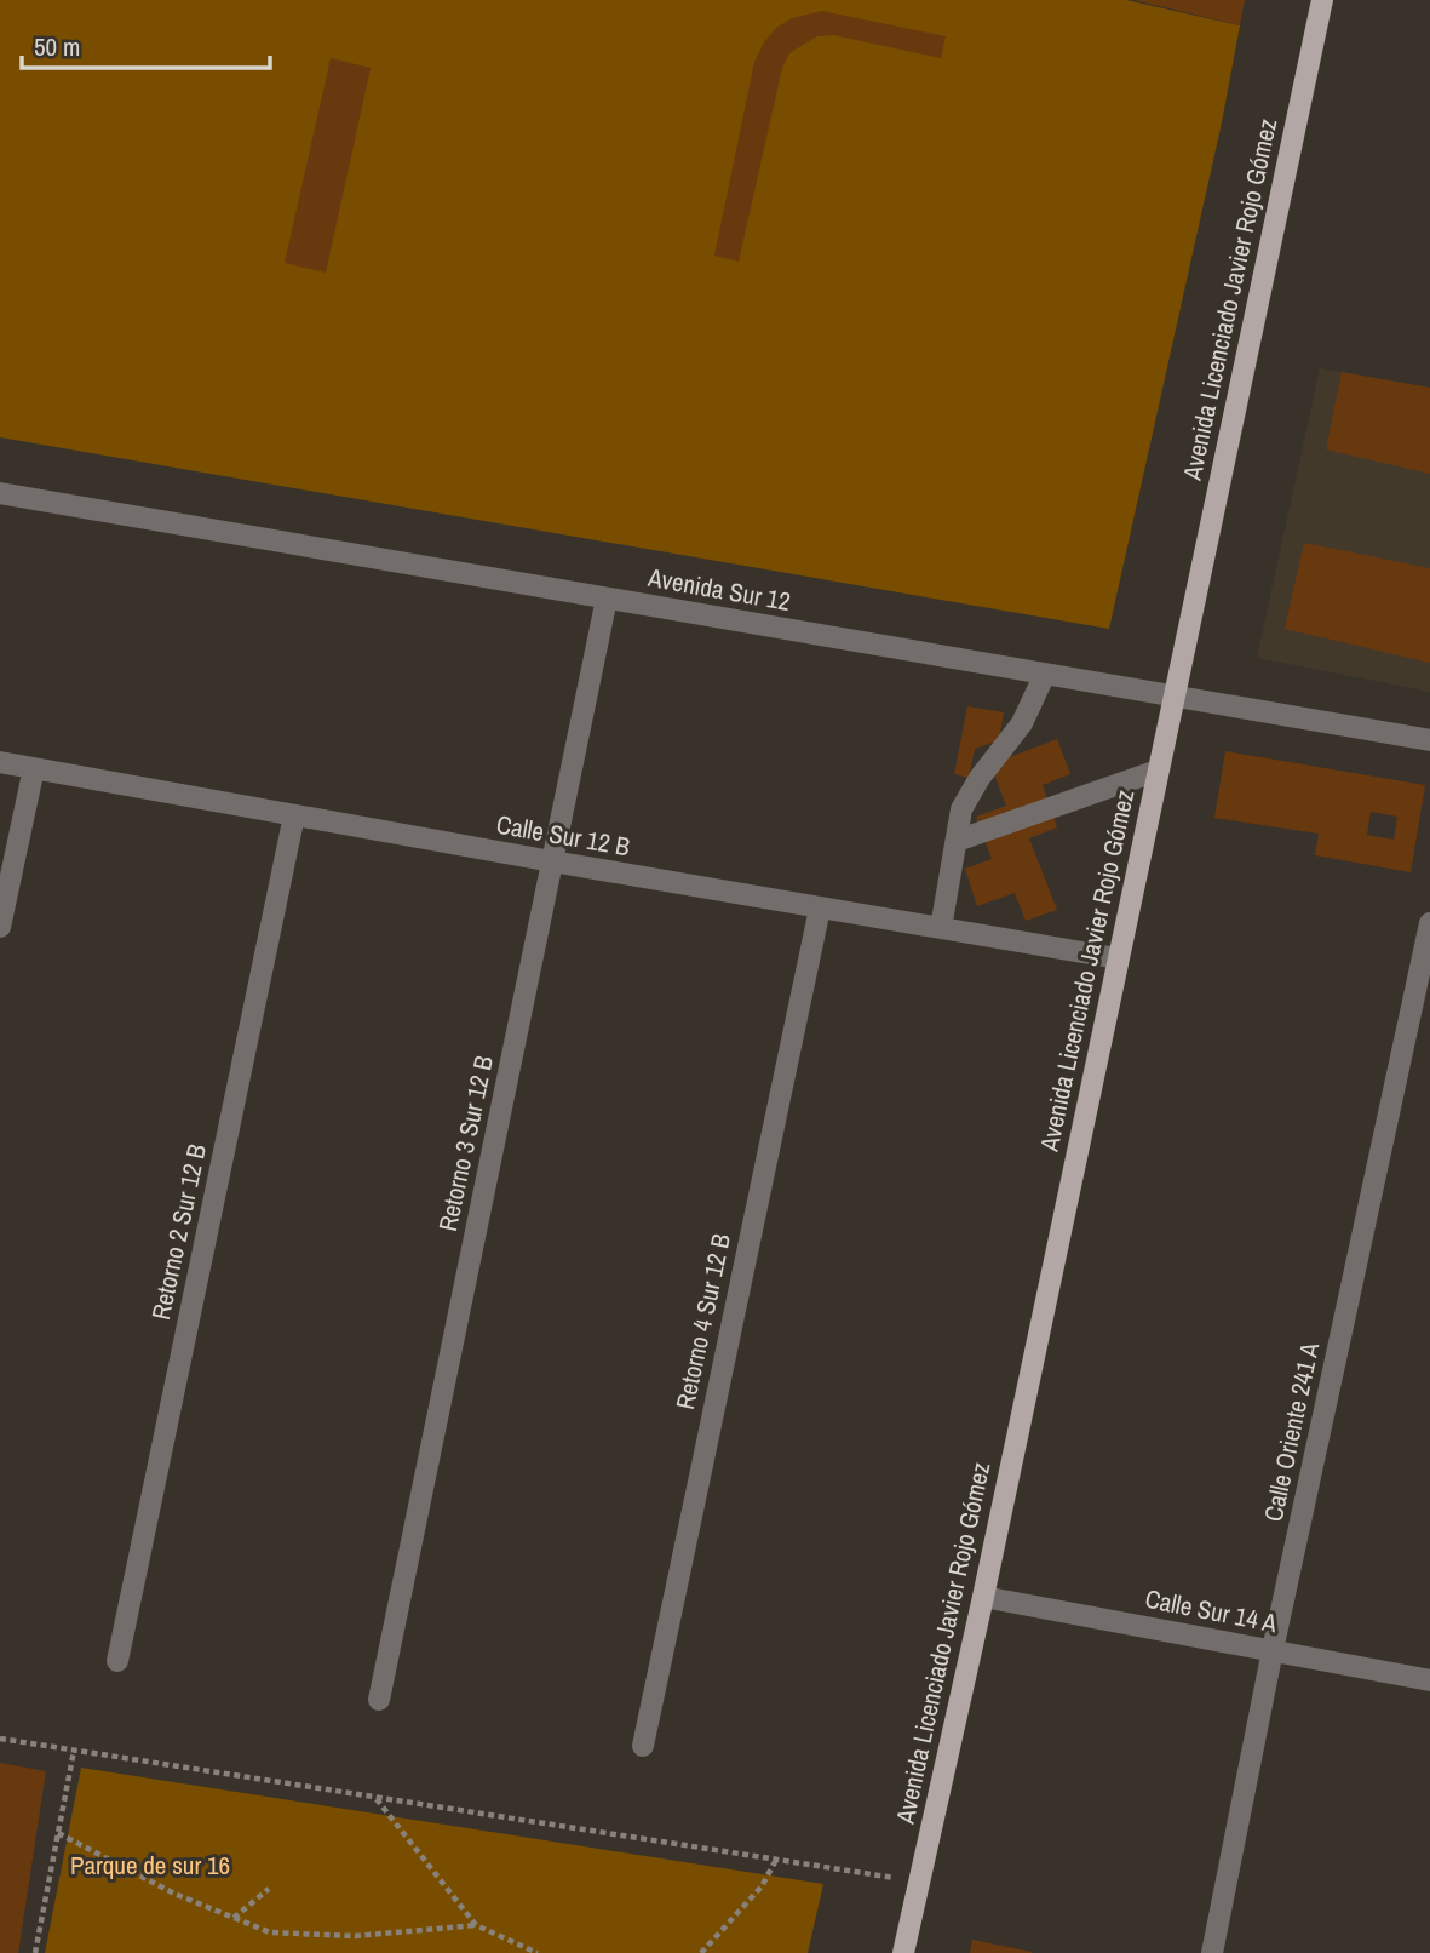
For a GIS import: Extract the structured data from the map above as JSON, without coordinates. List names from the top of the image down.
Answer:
{
  "streets": {
    "main road": ["Avenida Licenciado Javier Rojo Gómez"],
    "street": [
      "Avenida Sur 12",
      "Calle Sur 12 B",
      "Retorno 3 Sur 12 B",
      "Retorno 2 Sur 12 B",
      "Retorno 4 Sur 12 B",
      "Calle Oriente 241 A",
      "Calle Sur 14 A"
    ]
  },
  "crossings": [
    ["Avenida Licenciado Javier Rojo Gómez", "Avenida Sur 12"],
    ["Avenida Licenciado Javier Rojo Gómez", "Calle Sur 12 B"],
    ["Avenida Licenciado Javier Rojo Gómez", "Calle Sur 14 A"],
    ["Avenida Sur 12", "Retorno 3 Sur 12 B"],
    ["Calle Sur 12 B", "Retorno 3 Sur 12 B"],
    ["Calle Sur 12 B", "Retorno 2 Sur 12 B"],
    ["Calle Sur 12 B", "Retorno 4 Sur 12 B"],
    ["Calle Oriente 241 A", "Calle Sur 14 A"]
  ],
  "parks": ["Parque de sur 16"],
  "scale_bar": "50 m"
}
